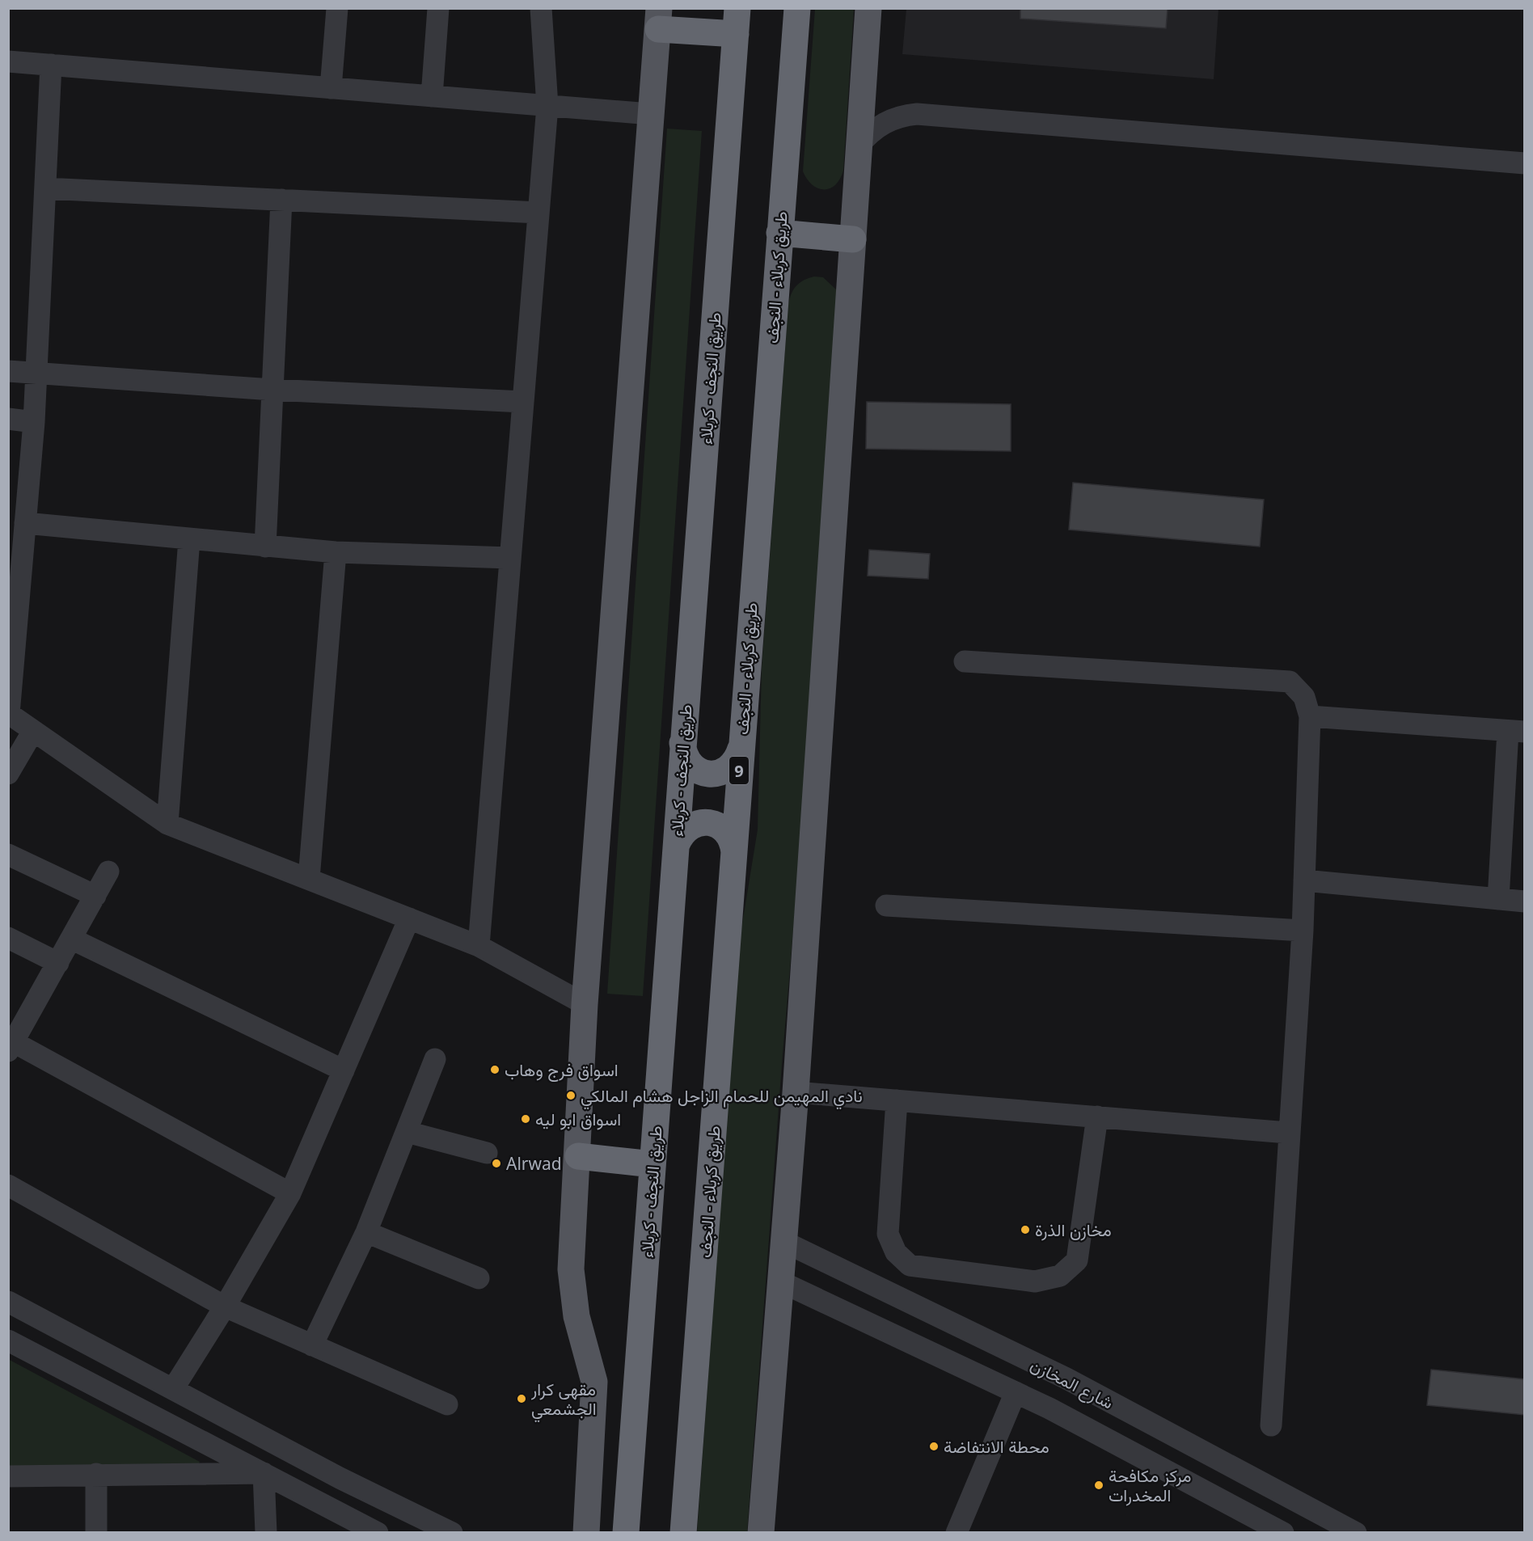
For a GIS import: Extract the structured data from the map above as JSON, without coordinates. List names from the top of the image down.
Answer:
{
  "streets": {
    "highway": ["طريق كربلاء - النجف", "طريق النجف - كربلاء", "9"],
    "street": ["شارع المخازن"]
  },
  "places": [
    "اسواق فرج وهاب",
    "نادي المهيمن للحمام الزاجل هشام المالكي",
    "اسواق ابو ليه",
    "Alrwad",
    "مخازن الذرة",
    "مقهى كرار الجشمعي",
    "محطة الانتفاضة",
    "مركز مكافحة المخدرات"
  ]
}
